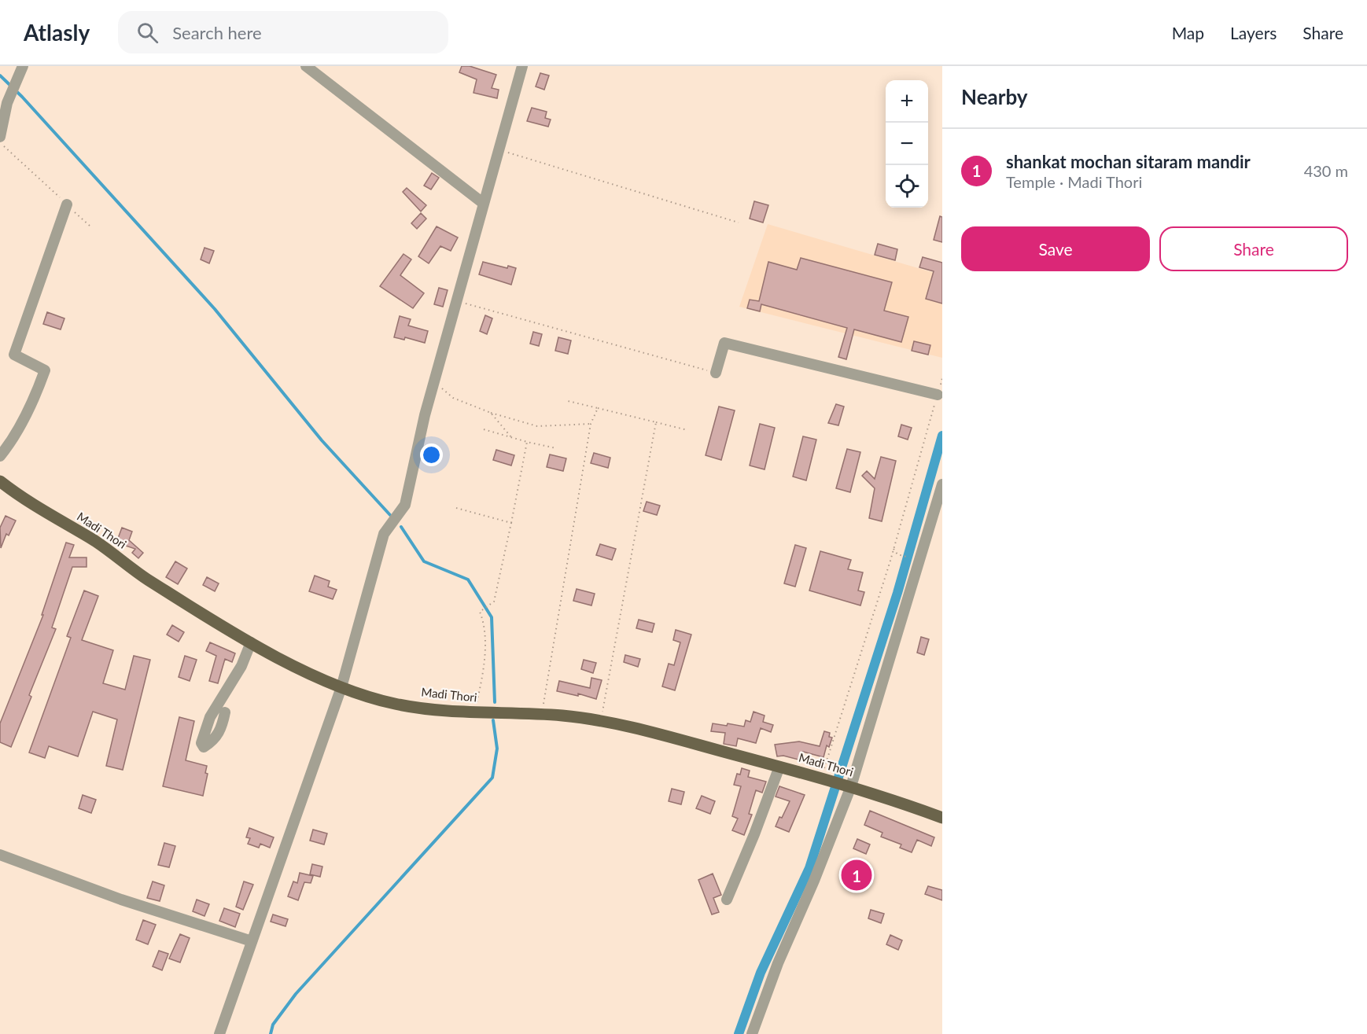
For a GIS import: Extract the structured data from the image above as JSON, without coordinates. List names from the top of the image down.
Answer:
{
  "streets": {
    "main road": ["Madi Thori"]
  },
  "page": {
    "header": "Atlasly",
    "search": "Search here",
    "nav": ["Map", "Layers", "Share"],
    "heading": "Nearby",
    "map_buttons": ["+", "−"],
    "list": [
      {
        "mark": "1",
        "name": "shankat mochan sitaram mandir",
        "note": "Temple · Madi Thori",
        "value": "430 m"
      }
    ],
    "buttons": ["Save", "Share"],
    "pins": "1"
  }
}
